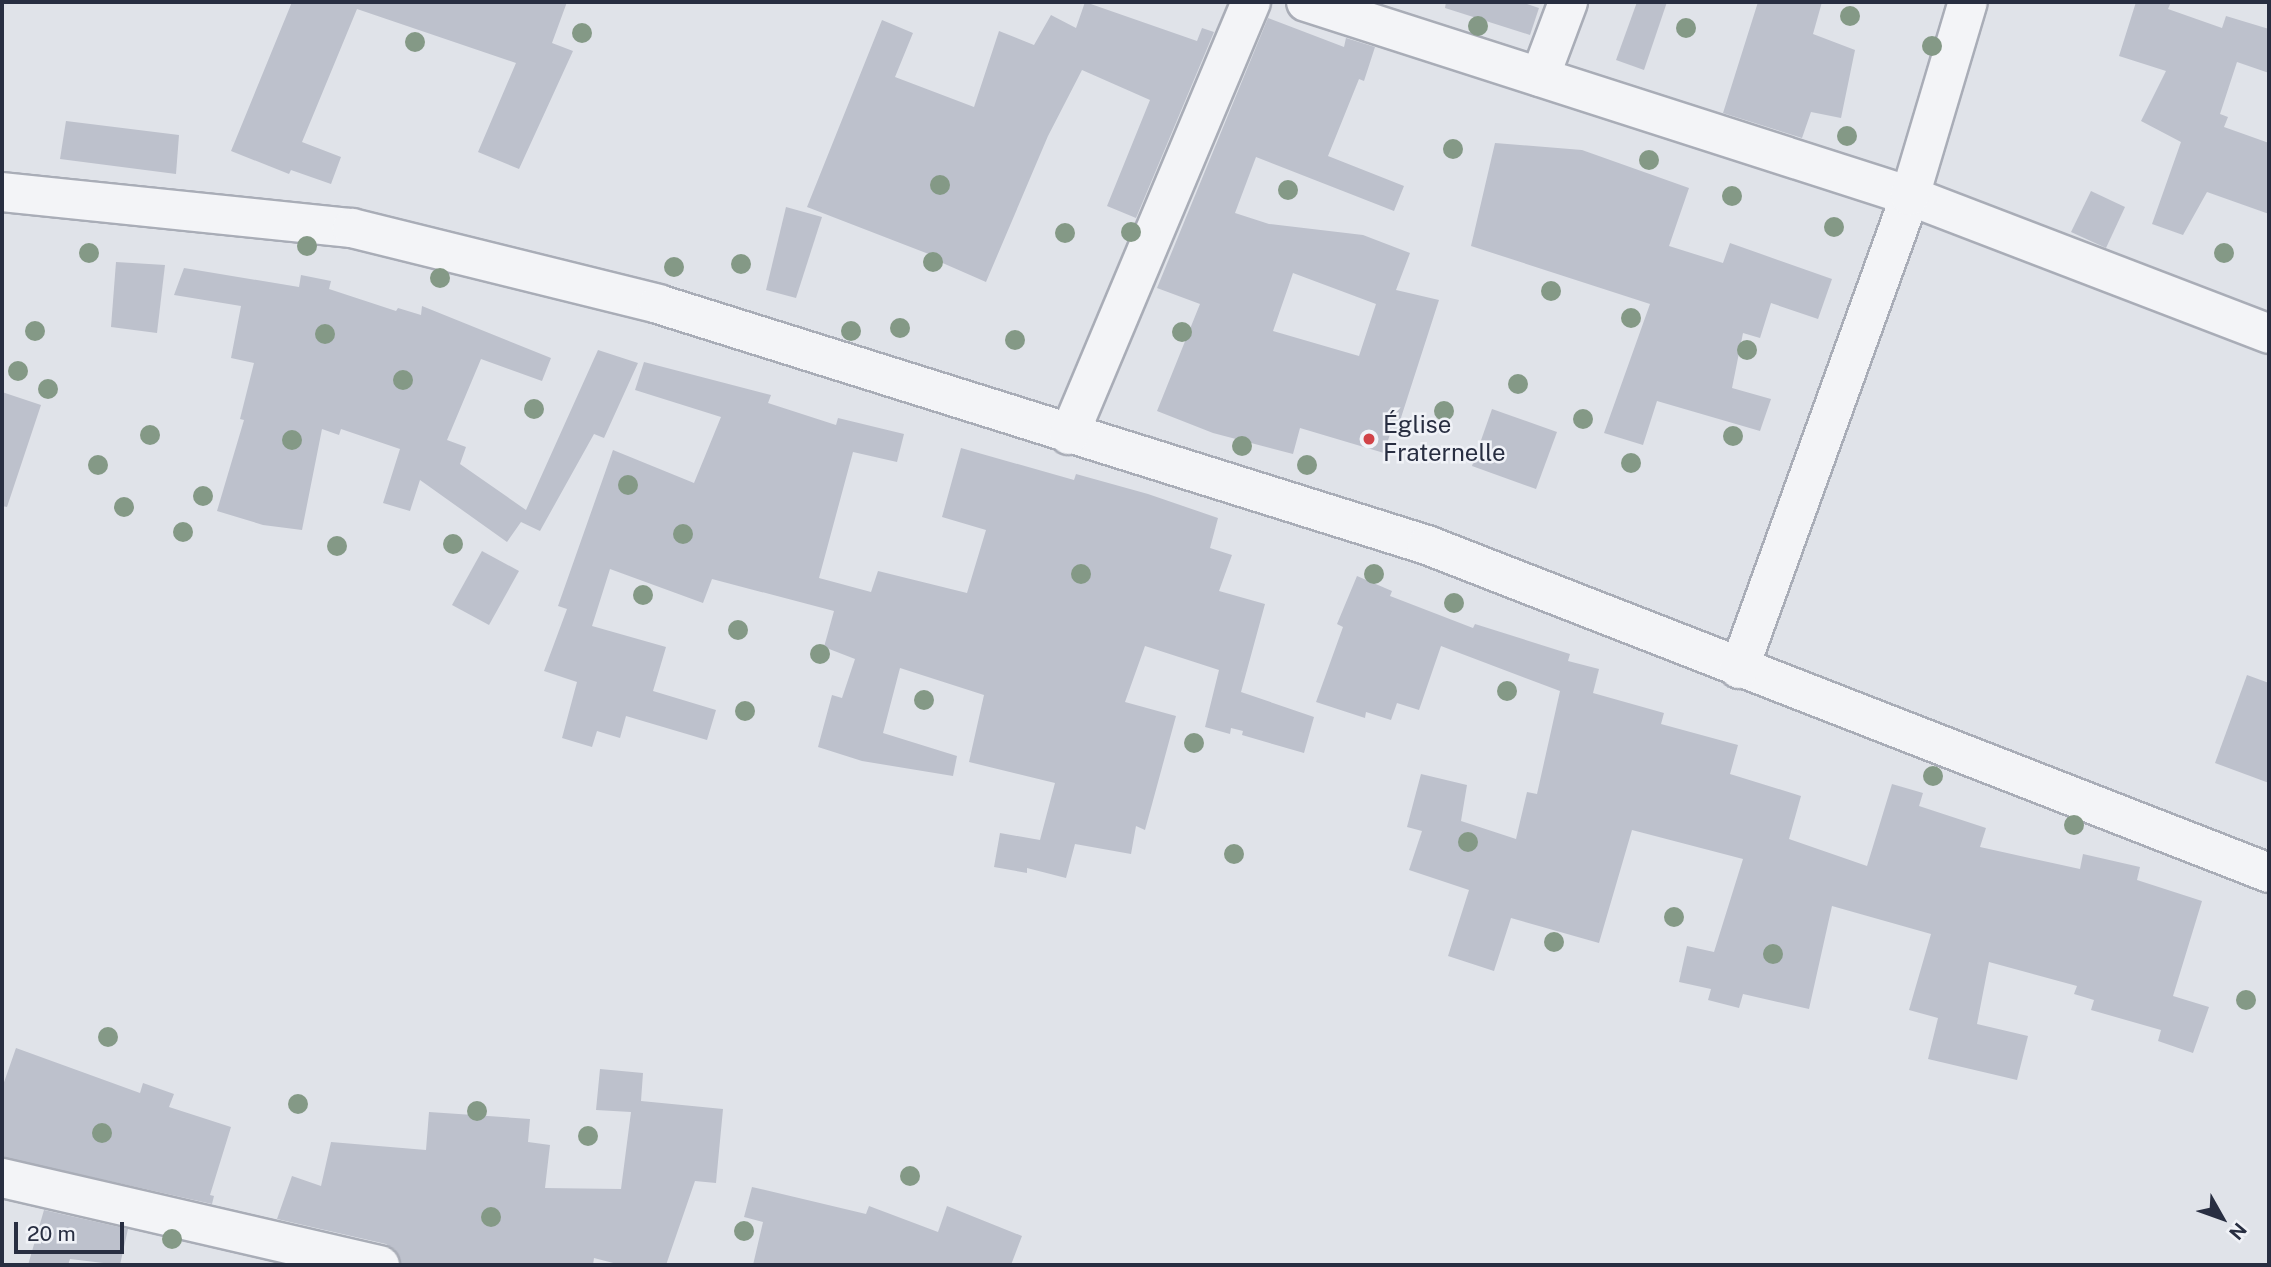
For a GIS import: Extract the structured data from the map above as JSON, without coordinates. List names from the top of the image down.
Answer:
{
  "places": ["Église Fraternelle"],
  "scale_bar": "20 m",
  "north": "bottom right"
}
